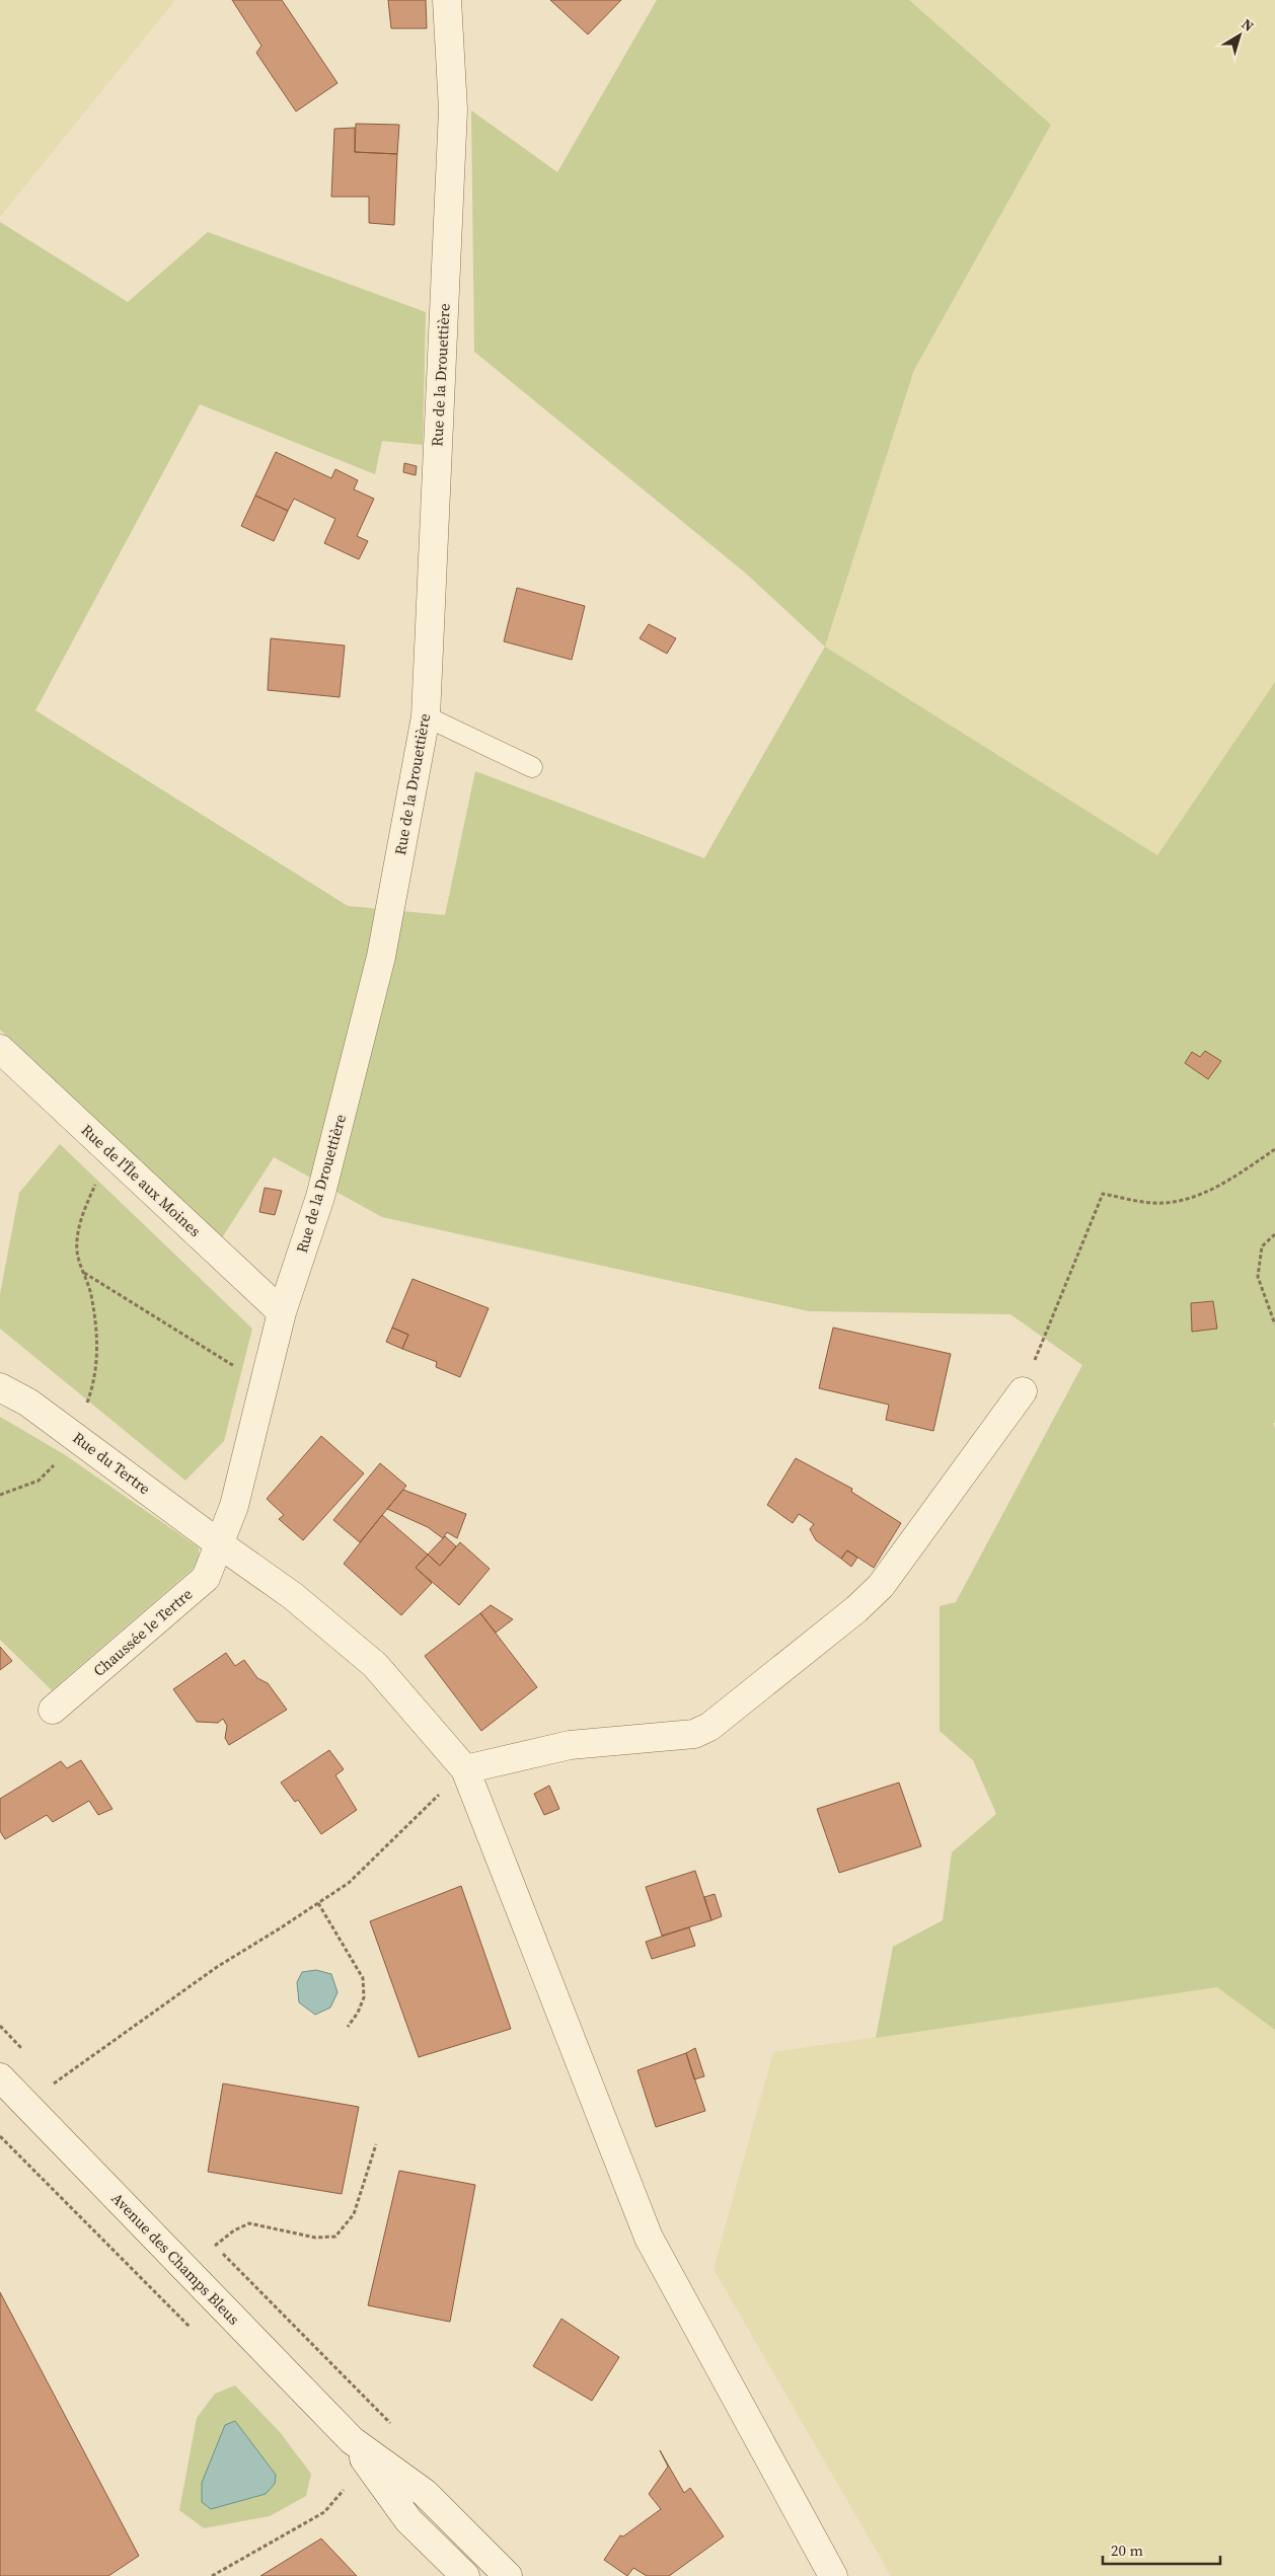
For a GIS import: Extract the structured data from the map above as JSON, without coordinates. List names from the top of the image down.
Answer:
{
  "streets": {
    "street": [
      "Rue de la Drouettière",
      "Rue de l'Île aux Moines",
      "Rue du Tertre",
      "Chaussée le Tertre",
      "Avenue des Champs Bleus"
    ]
  },
  "crossings": [
    ["Rue de la Drouettière", "Rue de l'Île aux Moines"],
    ["Rue de la Drouettière", "Rue du Tertre"],
    ["Rue de la Drouettière", "Chaussée le Tertre"],
    ["Rue du Tertre", "Chaussée le Tertre"]
  ],
  "scale_bar": "20 m",
  "north": "top right"
}
